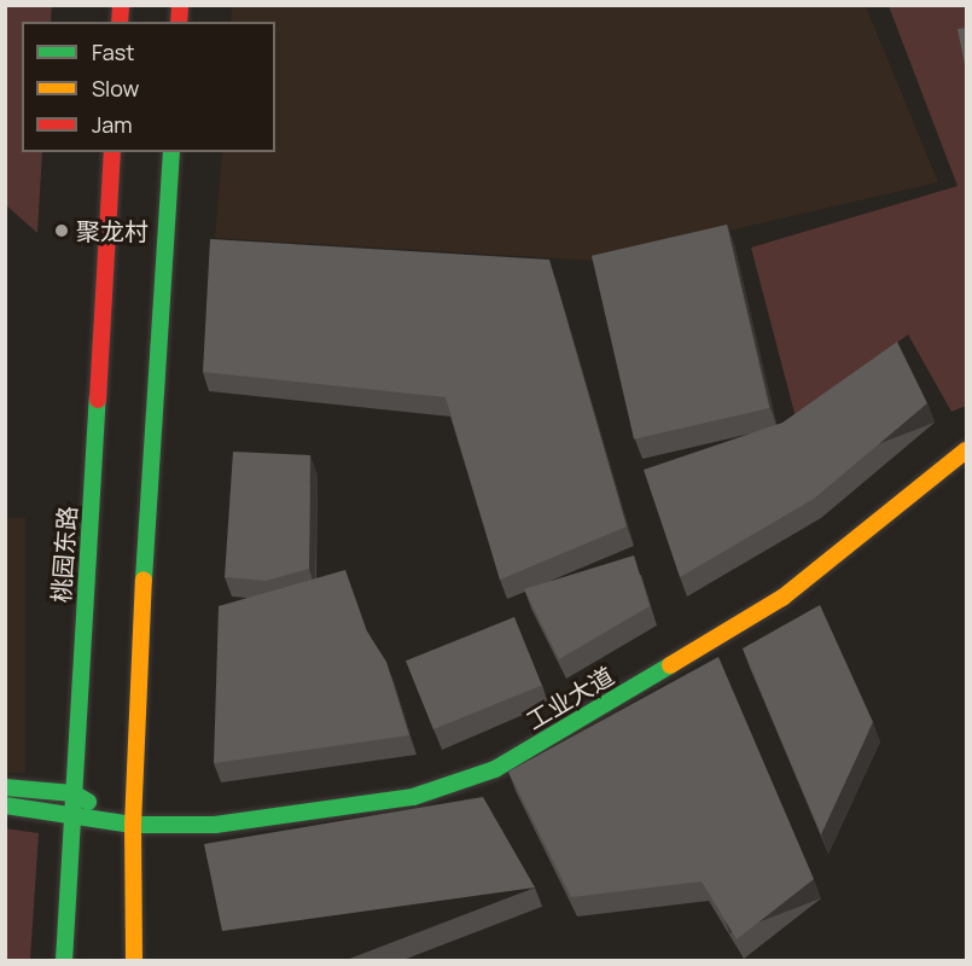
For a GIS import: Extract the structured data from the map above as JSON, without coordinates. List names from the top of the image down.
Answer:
{
  "streets": {
    "main road": ["桃园东路", "工业大道"]
  },
  "crossings": [
    ["桃园东路", "工业大道"]
  ],
  "places": ["聚龙村"],
  "legend": ["Fast", "Slow", "Jam"]
}
